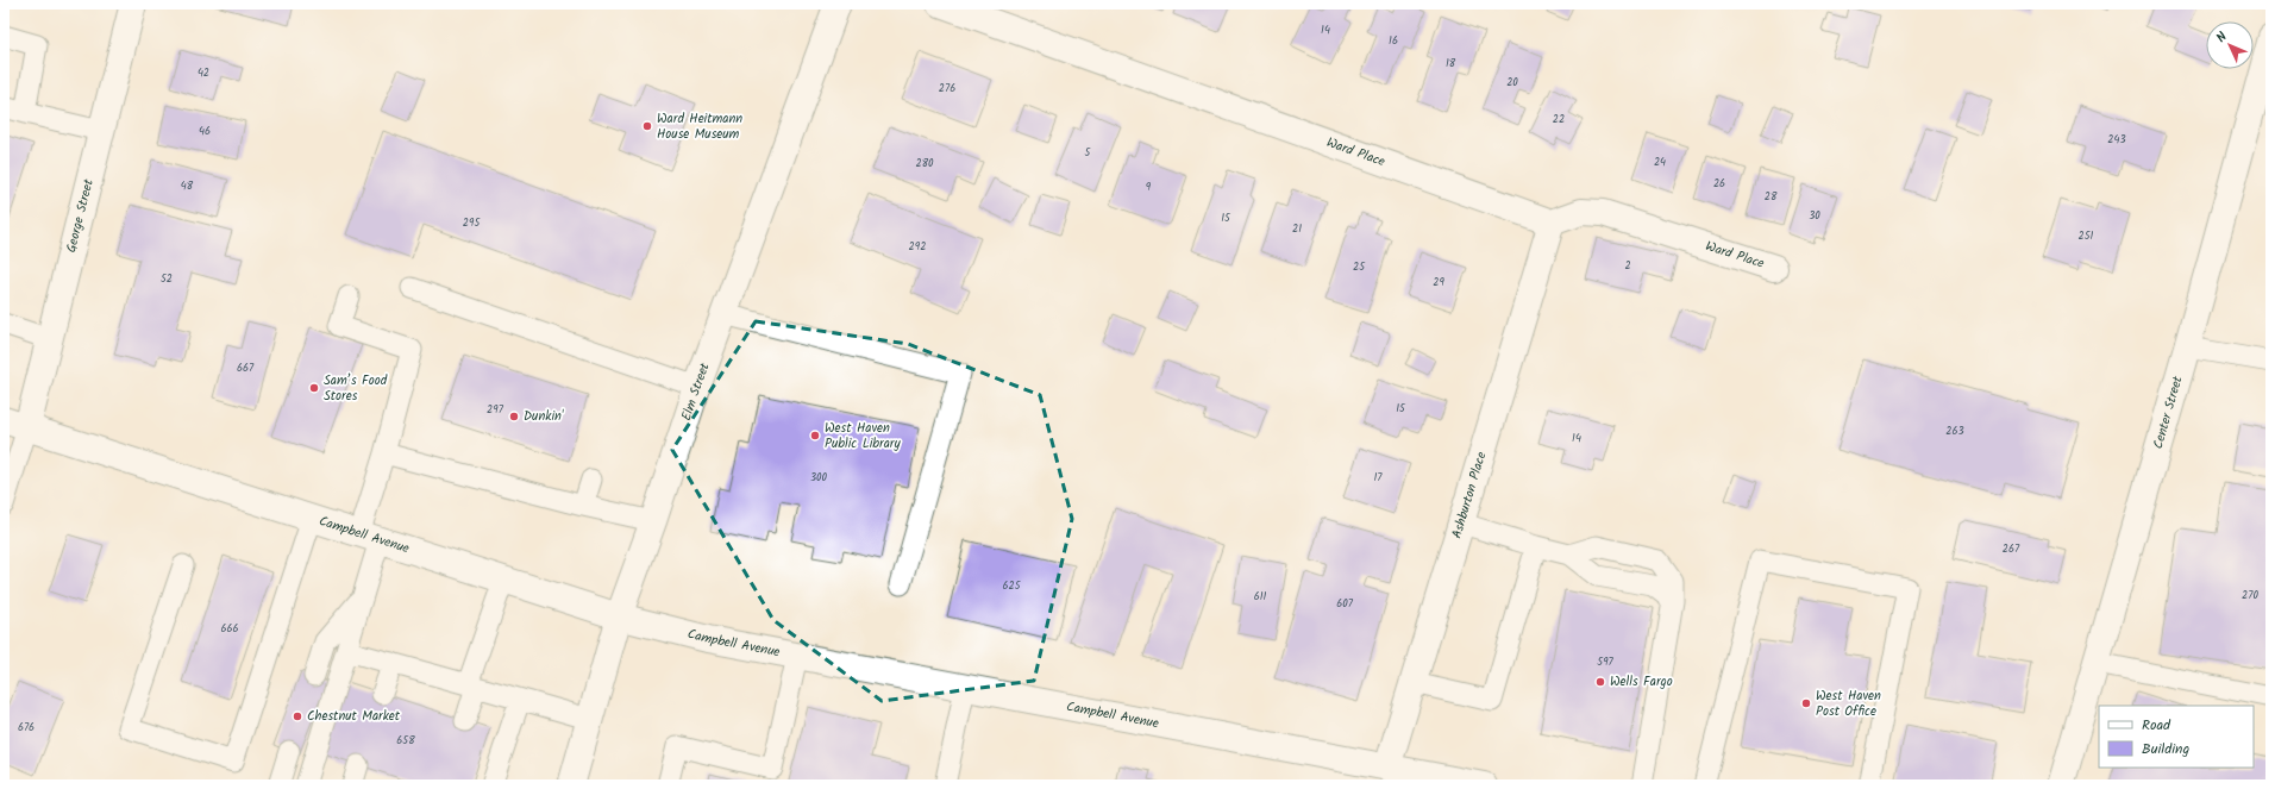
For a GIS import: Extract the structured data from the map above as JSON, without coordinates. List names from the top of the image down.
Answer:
{
  "streets": {
    "street": [
      "Ward Place",
      "George Street",
      "Elm Street",
      "Center Street",
      "Ashburton Place",
      "Campbell Avenue"
    ]
  },
  "crossings": [
    ["Ward Place", "Ashburton Place"],
    ["George Street", "Campbell Avenue"],
    ["Elm Street", "Campbell Avenue"],
    ["Ashburton Place", "Campbell Avenue"]
  ],
  "places": [
    "Ward Heitmann House Museum",
    "Sam’s Food Stores",
    "Dunkin'",
    "West Haven Public Library",
    "Wells Fargo",
    "West Haven Post Office",
    "Chestnut Market"
  ],
  "house_numbers": [
    "14",
    "16",
    "18",
    "42",
    "20",
    "276",
    "22",
    "46",
    "243",
    "5",
    "24",
    "280",
    "26",
    "48",
    "9",
    "28",
    "30",
    "15",
    "295",
    "21",
    "251",
    "292",
    "2",
    "25",
    "52",
    "29",
    "667",
    "15",
    "297",
    "263",
    "14",
    "300",
    "17",
    "267",
    "625",
    "270",
    "611",
    "607",
    "666",
    "597",
    "676",
    "658"
  ],
  "legend": ["Road", "Building"],
  "north": "top left"
}
